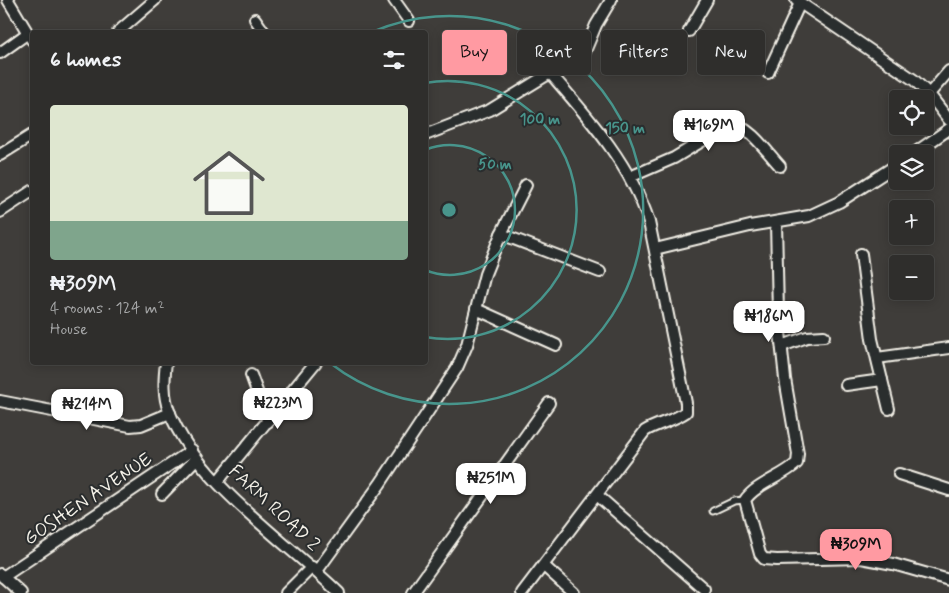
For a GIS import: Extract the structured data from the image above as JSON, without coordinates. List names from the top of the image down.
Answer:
{
  "streets": {
    "street": ["GOSHEN AVENUE", "FARM ROAD 2"]
  },
  "crossings": [
    ["GOSHEN AVENUE", "FARM ROAD 2"]
  ],
  "page": {
    "chip": [
      "Buy",
      "Rent",
      "Filters",
      "New"
    ],
    "heading": "6 homes",
    "map_buttons": ["+", "−"],
    "list": [
      {
        "name": "₦309M",
        "note": "4 rooms · 124 m² · House"
      }
    ],
    "price": [
      "₦169M",
      "₦186M",
      "₦223M",
      "₦214M",
      "₦251M",
      "₦309M"
    ]
  },
  "rings": ["100 m", "150 m", "50 m"]
}
